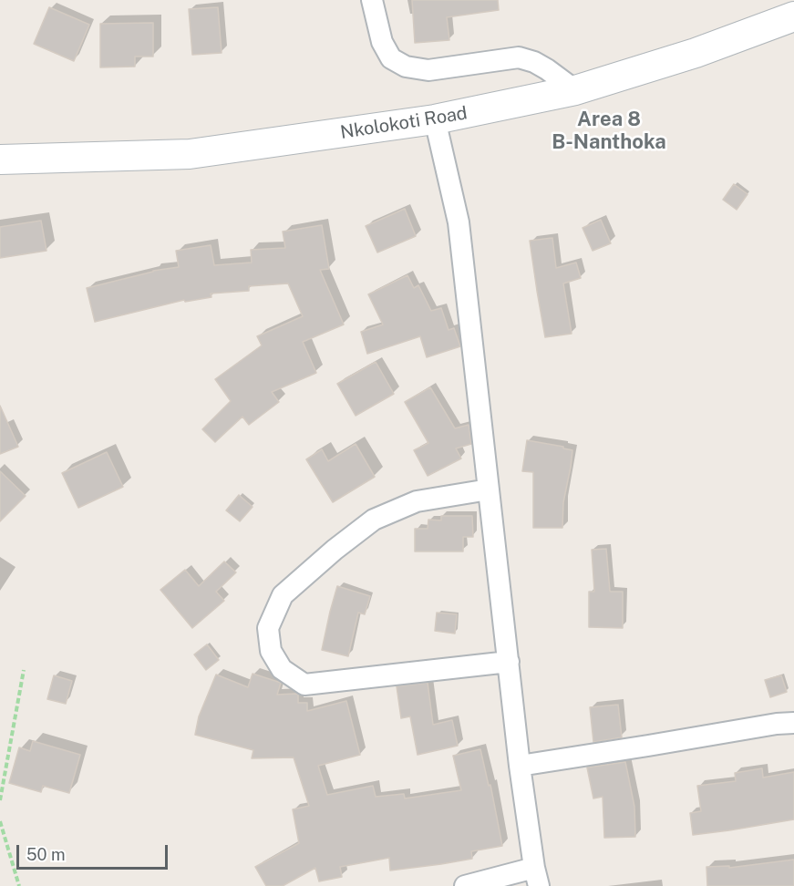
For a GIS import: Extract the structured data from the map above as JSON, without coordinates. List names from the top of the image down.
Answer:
{
  "streets": {
    "main road": ["Nkolokoti Road"]
  },
  "districts": ["Area 8 B-Nanthoka"],
  "scale_bar": "50 m"
}
